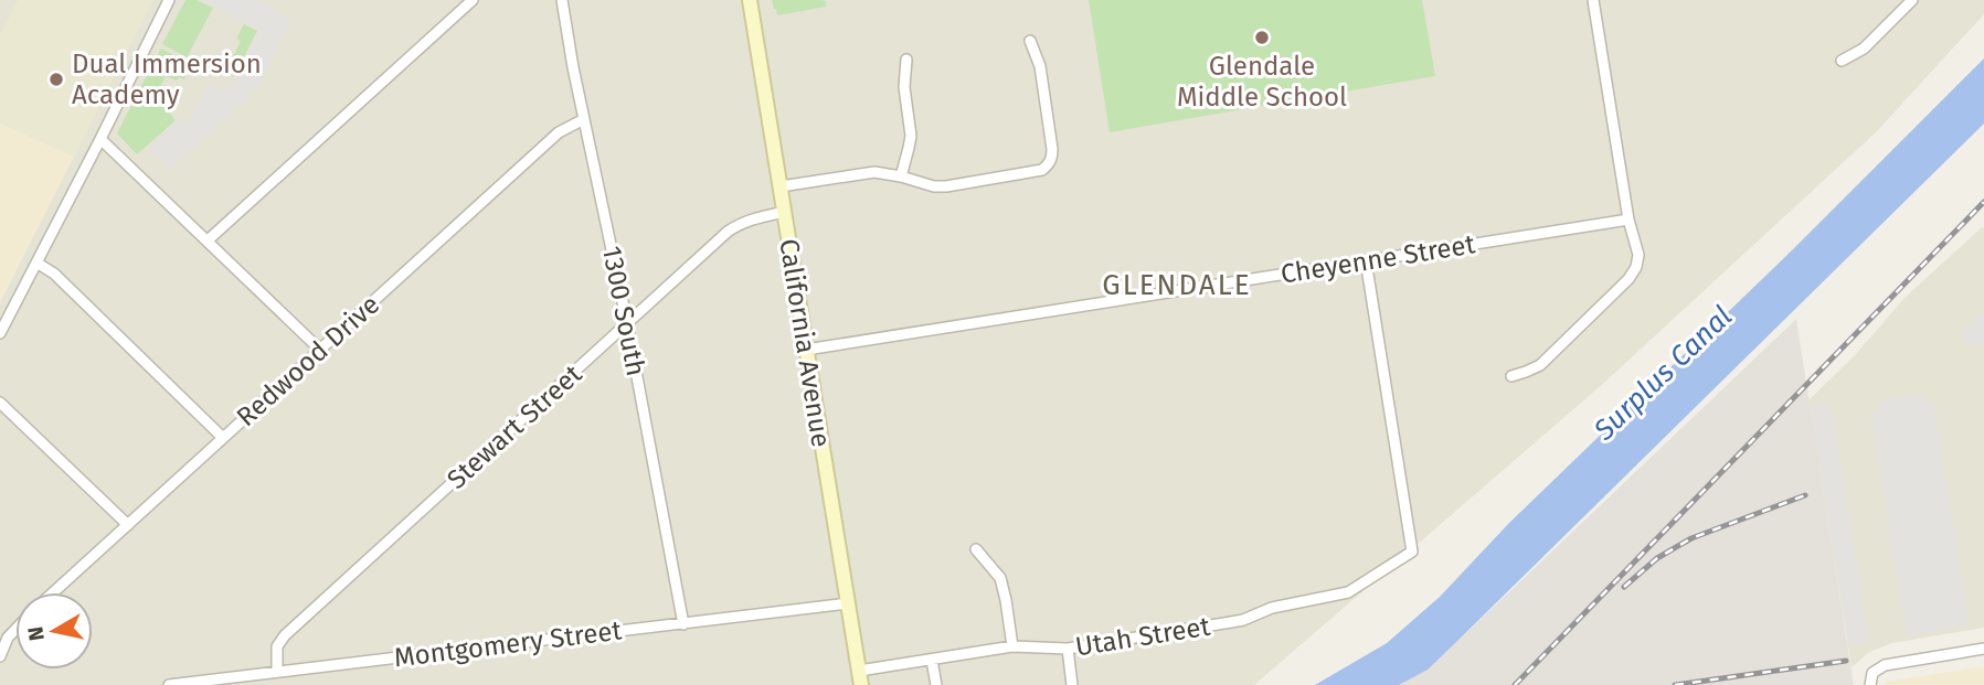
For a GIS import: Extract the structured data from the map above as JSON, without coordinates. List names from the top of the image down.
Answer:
{
  "streets": {
    "main road": ["California Avenue"],
    "street": [
      "Cheyenne Street",
      "1300 South",
      "Redwood Drive",
      "Stewart Street",
      "Utah Street",
      "Montgomery Street"
    ]
  },
  "crossings": [
    ["Cheyenne Street", "California Avenue"],
    ["Cheyenne Street", "Utah Street"],
    ["1300 South", "Redwood Drive"],
    ["1300 South", "Stewart Street"],
    ["1300 South", "Montgomery Street"],
    ["California Avenue", "Stewart Street"],
    ["California Avenue", "Utah Street"],
    ["California Avenue", "Montgomery Street"],
    ["Stewart Street", "Montgomery Street"]
  ],
  "districts": ["GLENDALE"],
  "water": ["Surplus Canal"],
  "places": ["Glendale Middle School", "Dual Immersion Academy"],
  "north": "left"
}
